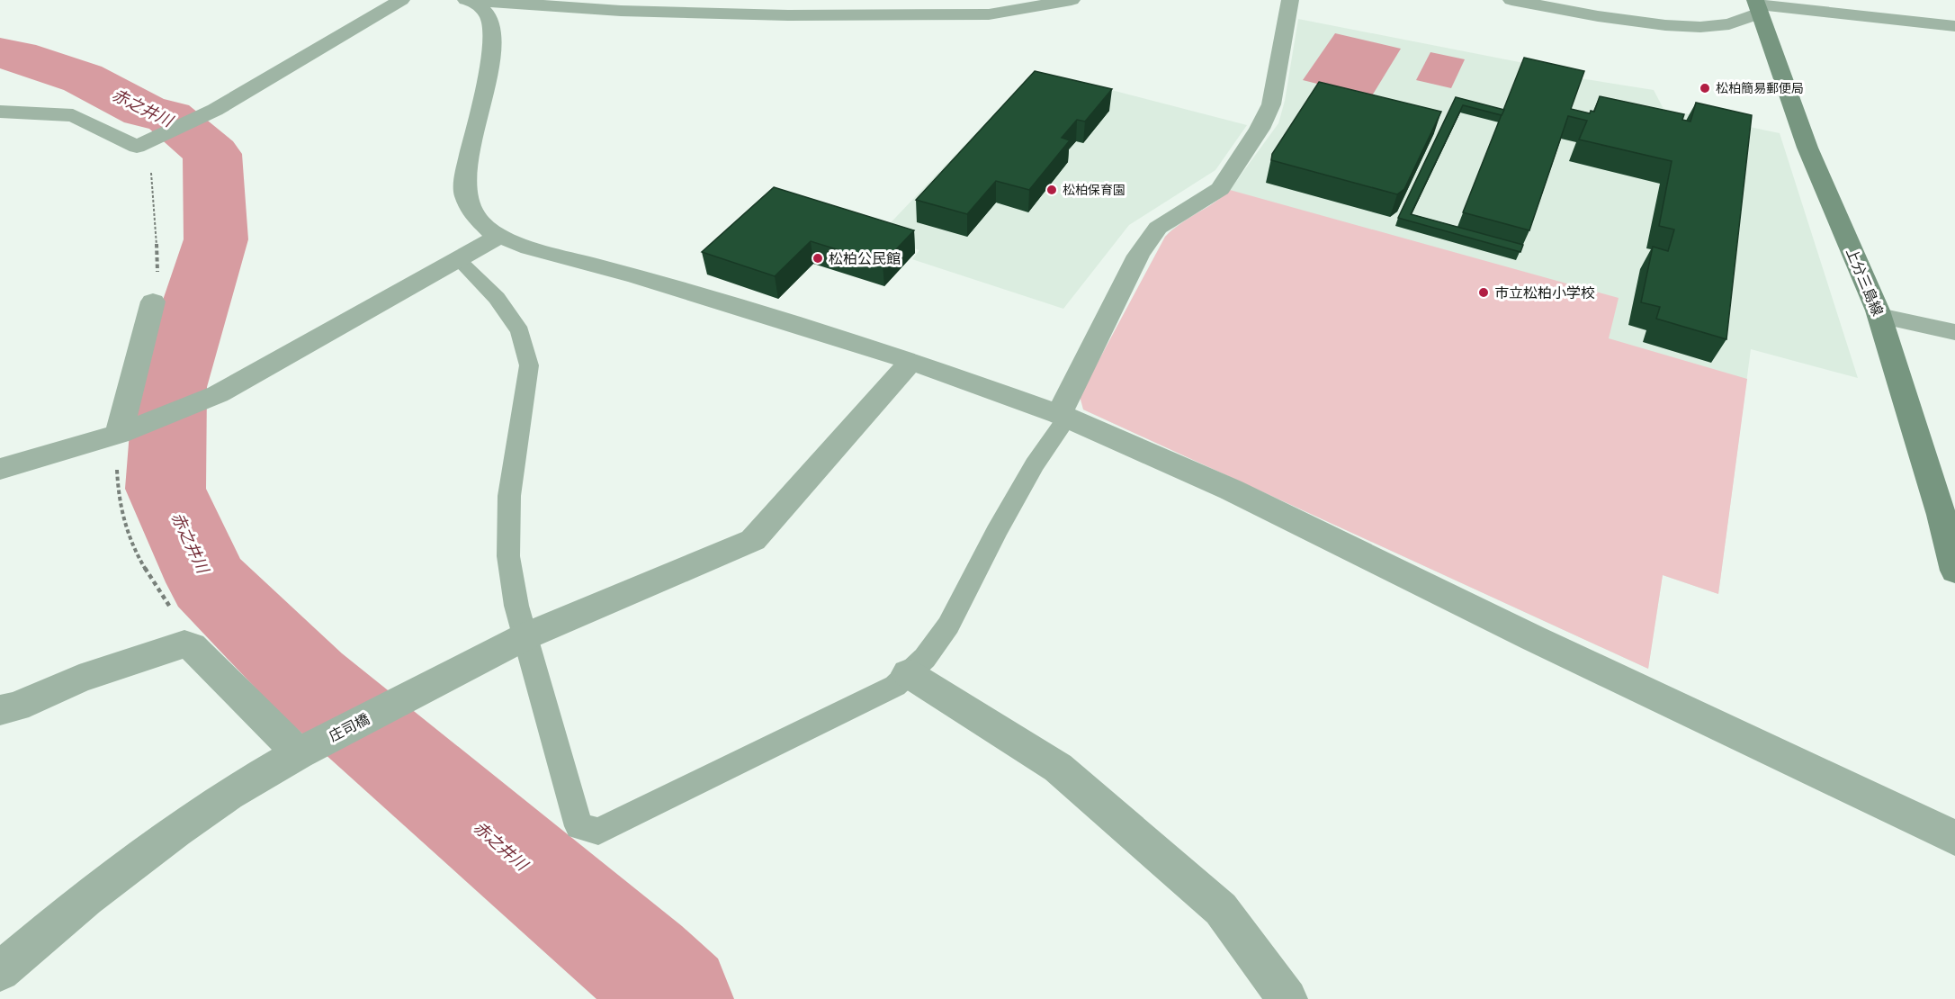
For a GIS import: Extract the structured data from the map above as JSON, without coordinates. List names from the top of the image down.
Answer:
{
  "streets": {
    "main road": ["上分三島線"],
    "street": ["庄司橋"]
  },
  "water": ["赤之井川"],
  "places": [
    "松柏簡易郵便局",
    "松柏保育園",
    "松柏公民館",
    "市立松柏小学校"
  ]
}
